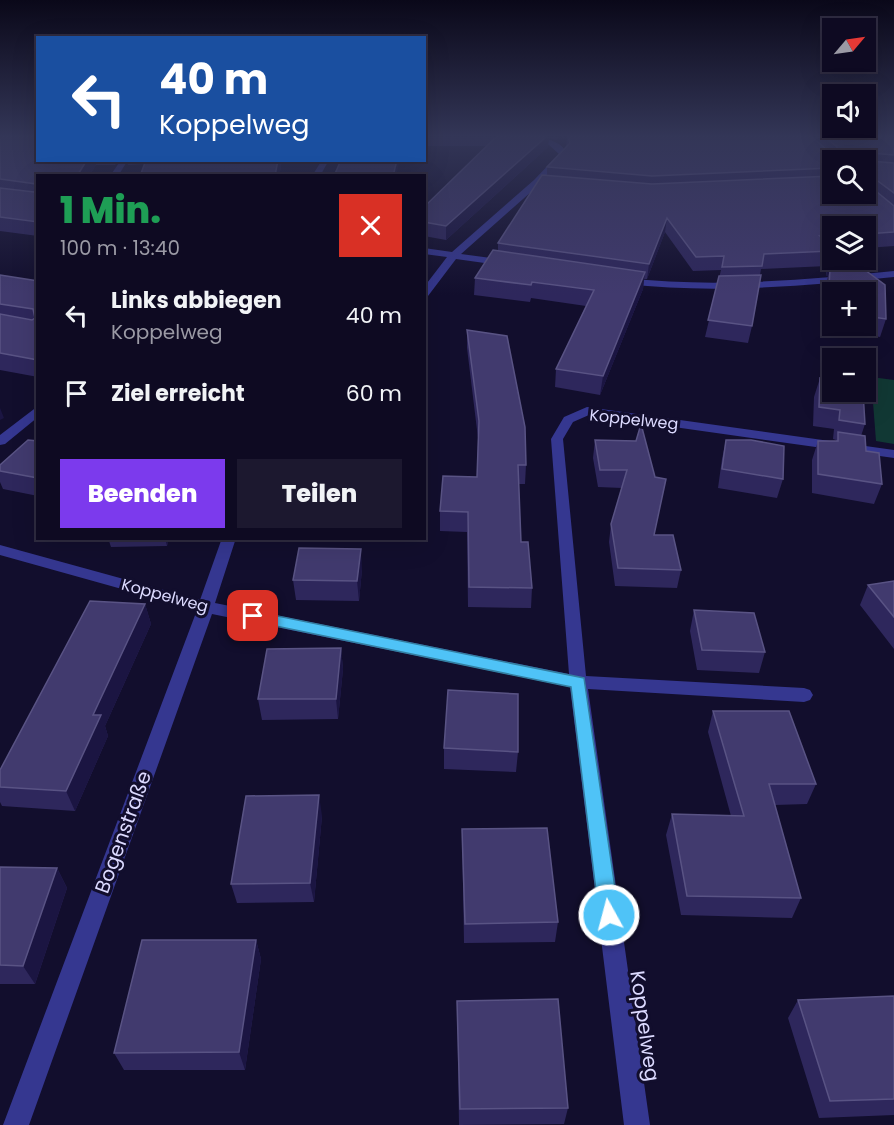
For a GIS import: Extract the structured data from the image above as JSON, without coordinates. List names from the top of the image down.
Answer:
{
  "streets": {
    "street": ["Koppelweg", "Bogenstraße"]
  },
  "crossings": [
    ["Koppelweg", "Bogenstraße"]
  ],
  "north": "top right",
  "page": {
    "map_buttons": ["+", "−"],
    "turn": ["40 m", "Koppelweg"],
    "heading": ["1 Min.", "100 m · 13:40"],
    "list": [
      {
        "name": "Links abbiegen",
        "note": "Koppelweg",
        "value": "40 m"
      },
      {
        "name": "Ziel erreicht",
        "value": "60 m"
      }
    ],
    "buttons": ["Beenden", "Teilen"]
  }
}
